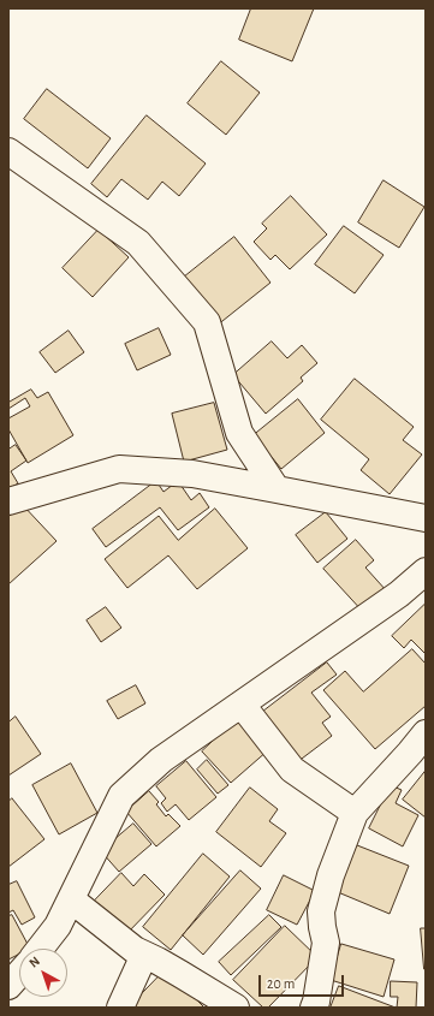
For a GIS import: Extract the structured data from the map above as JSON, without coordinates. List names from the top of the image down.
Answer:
{
  "scale_bar": "20 m",
  "north": "top left"
}
